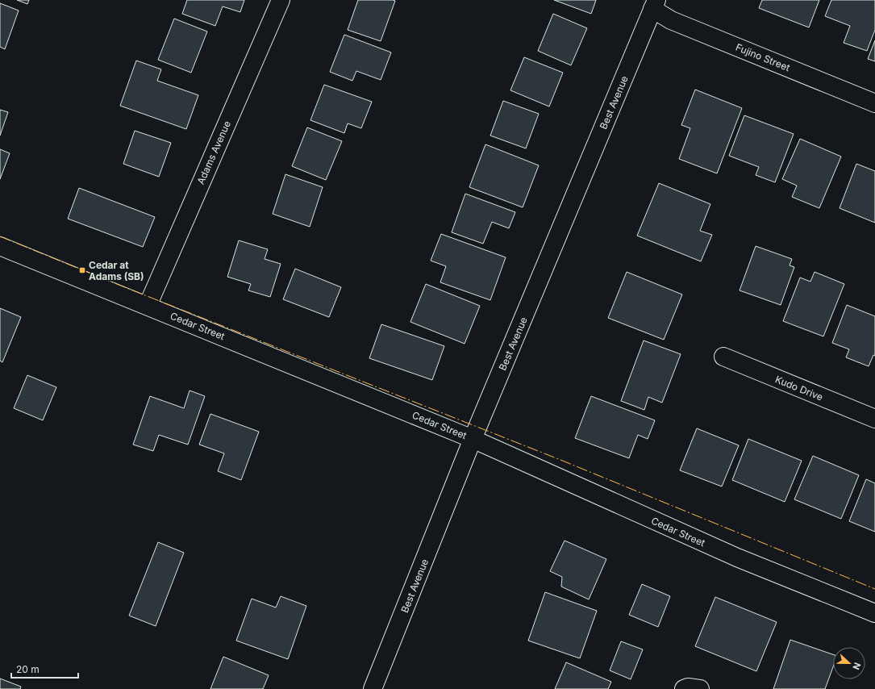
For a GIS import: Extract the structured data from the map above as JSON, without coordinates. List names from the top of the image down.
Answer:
{
  "streets": {
    "street": [
      "Fujino Street",
      "Best Avenue",
      "Adams Avenue",
      "Cedar Street",
      "Kudo Drive"
    ]
  },
  "crossings": [
    ["Fujino Street", "Best Avenue"],
    ["Best Avenue", "Cedar Street"],
    ["Adams Avenue", "Cedar Street"]
  ],
  "places": {
    "transit": ["Cedar at Adams (SB)"]
  },
  "scale_bar": "20 m",
  "north": "right"
}
